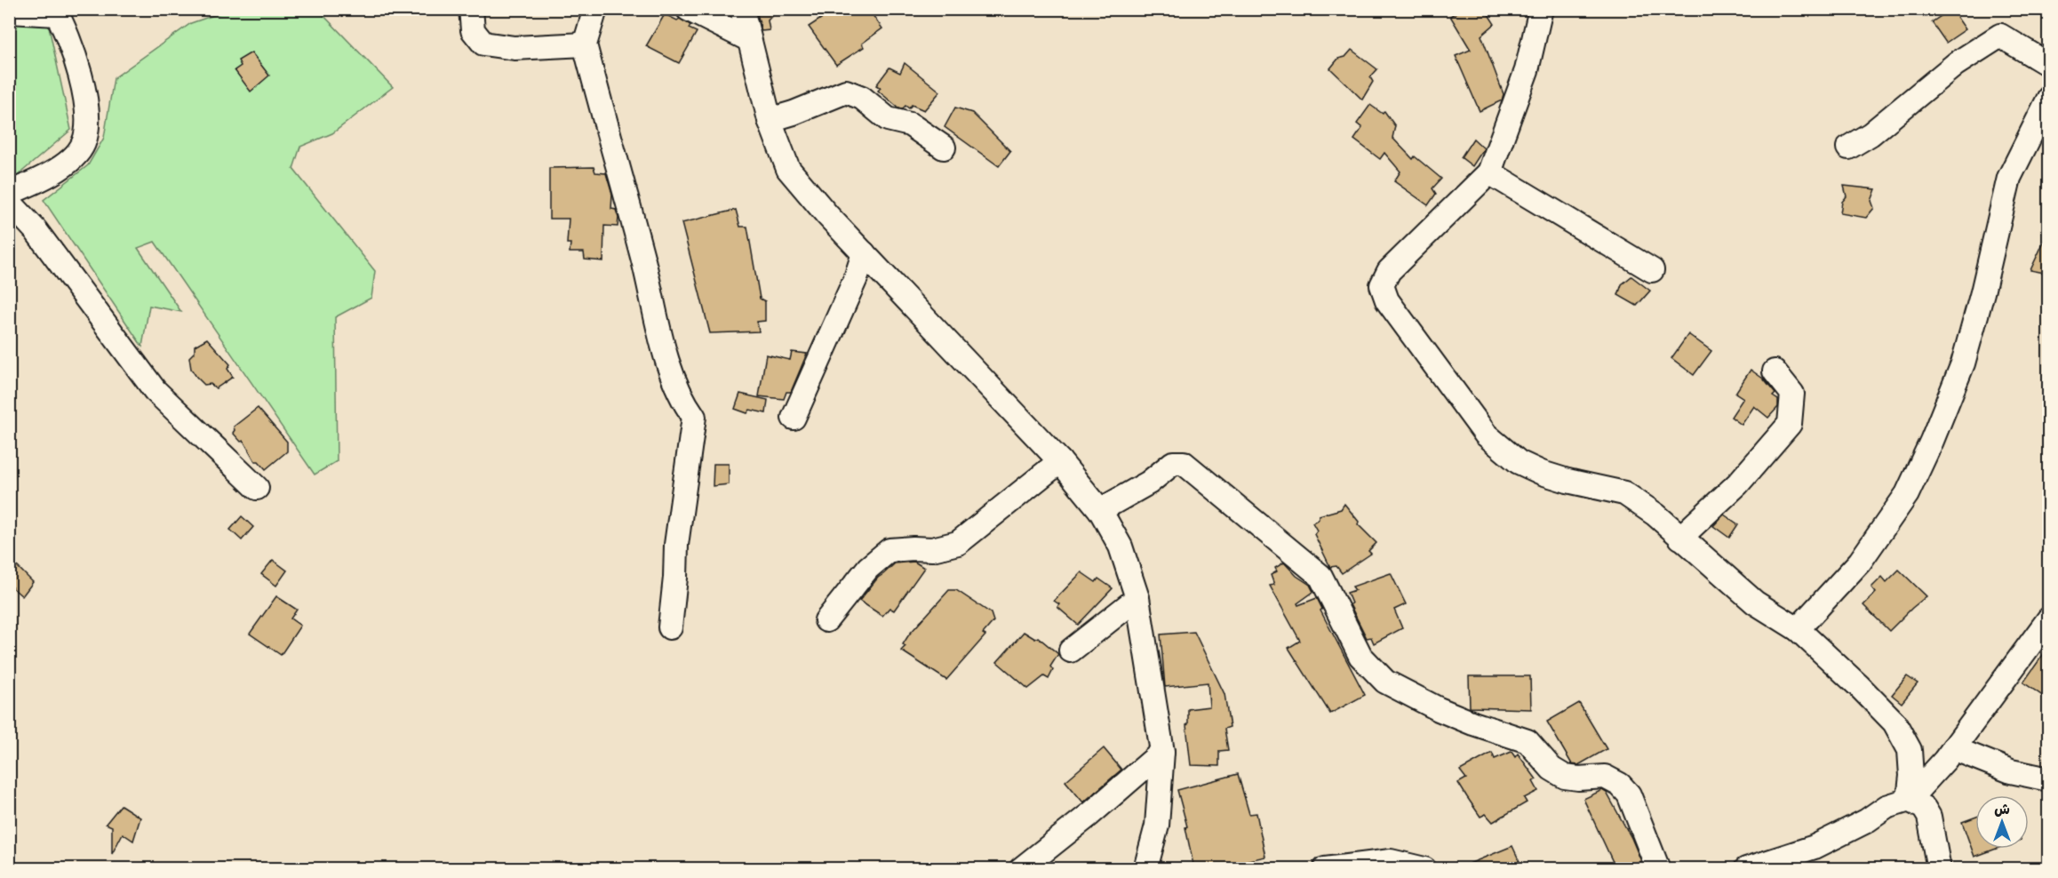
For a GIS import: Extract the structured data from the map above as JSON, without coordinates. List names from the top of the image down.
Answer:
{
  "north": "top"
}
